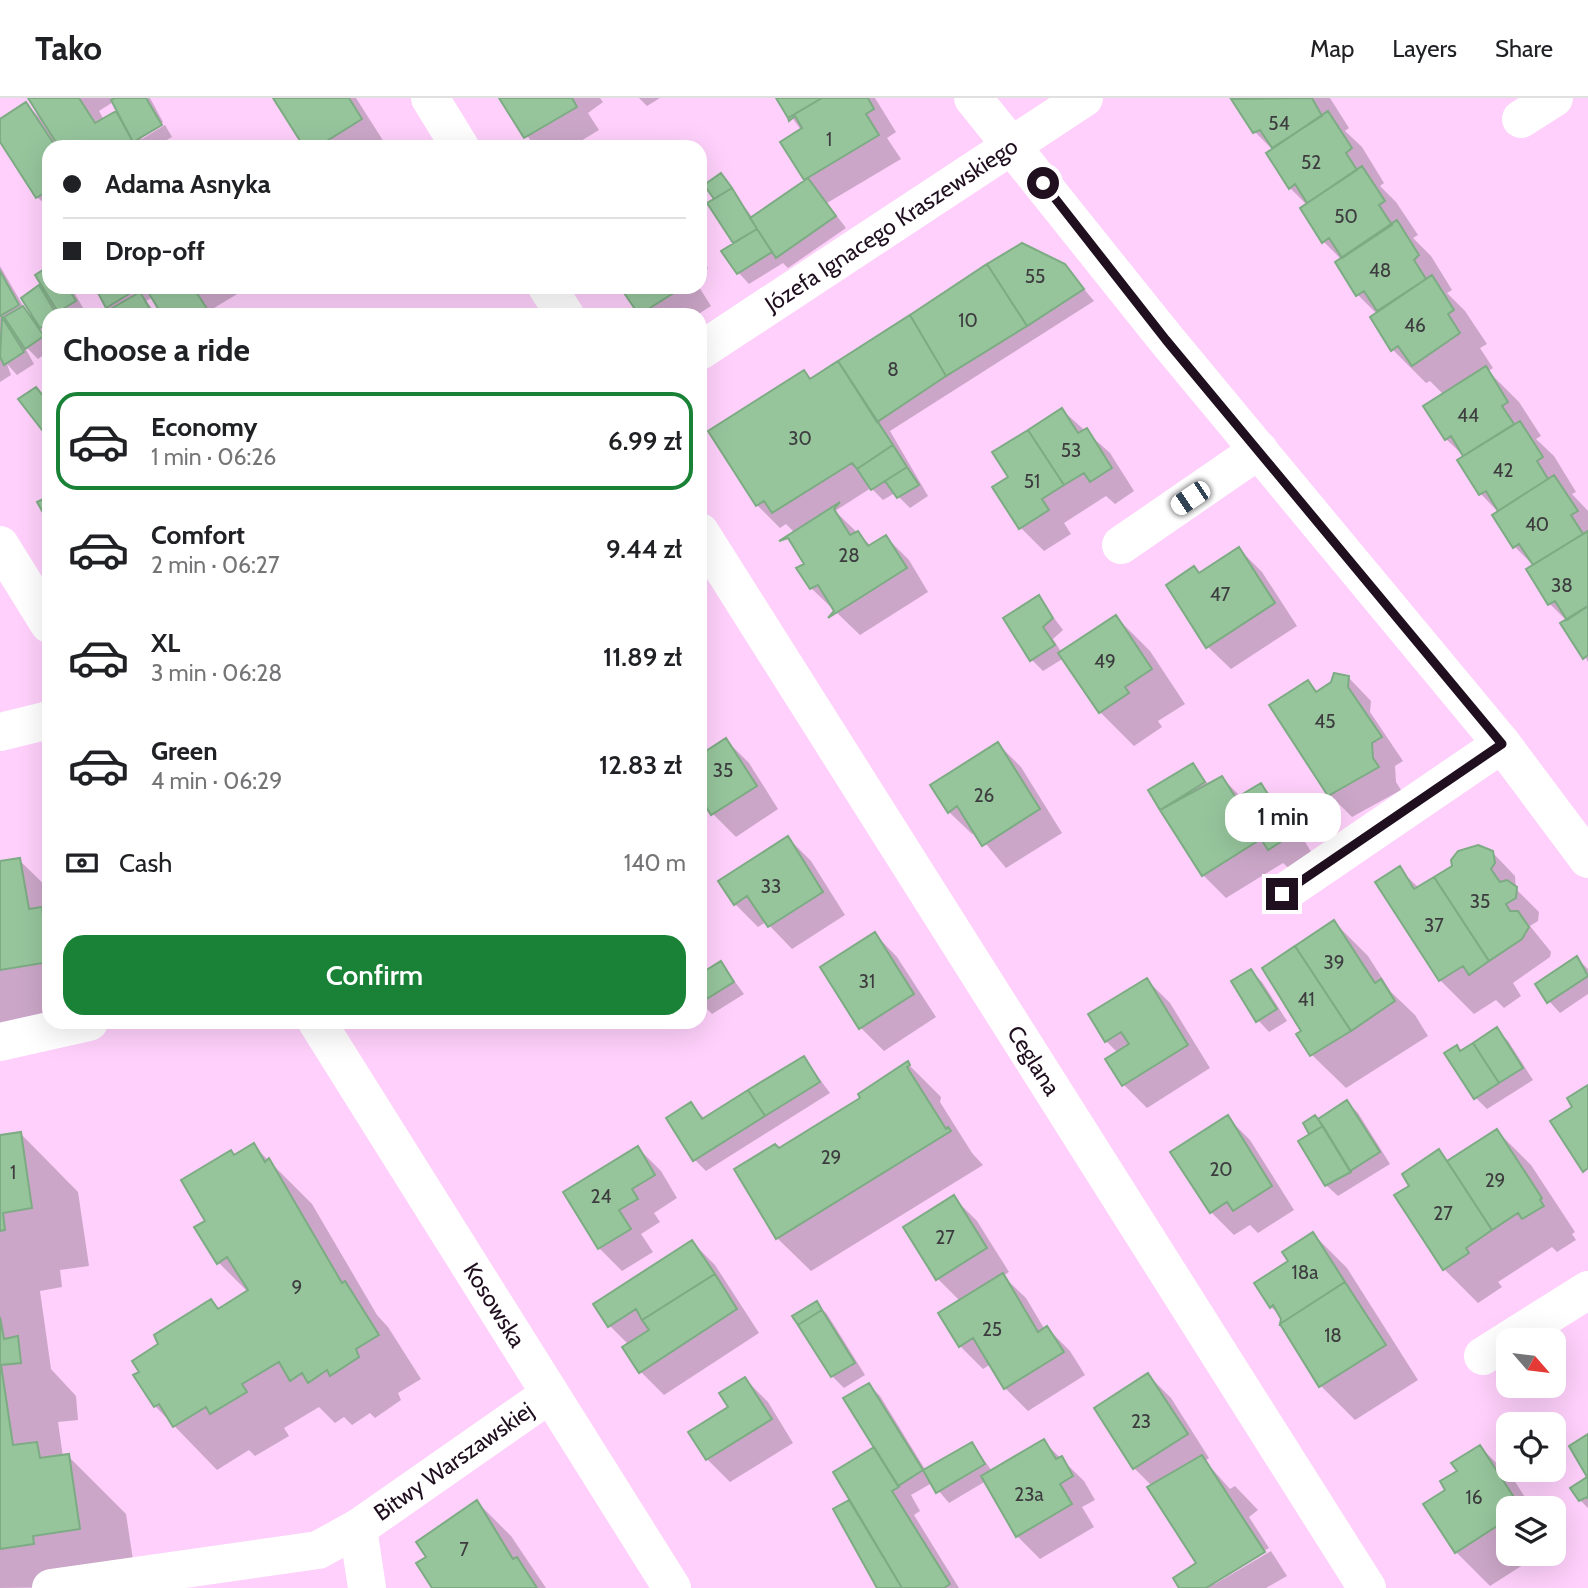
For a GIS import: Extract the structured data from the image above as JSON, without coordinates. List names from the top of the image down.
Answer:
{
  "streets": {
    "street": [
      "Józefa Ignacego Kraszewskiego",
      "Ceglana",
      "Kosowska",
      "Bitwy Warszawskiej"
    ]
  },
  "crossings": [
    ["Kosowska", "Bitwy Warszawskiej"]
  ],
  "house_numbers": [
    "54",
    "1",
    "52",
    "50",
    "48",
    "55",
    "10",
    "46",
    "8",
    "44",
    "30",
    "53",
    "42",
    "51",
    "40",
    "28",
    "38",
    "47",
    "49",
    "45",
    "35",
    "26",
    "33",
    "35",
    "37",
    "39",
    "31",
    "41",
    "29",
    "20",
    "1",
    "29",
    "24",
    "27",
    "27",
    "18a",
    "9",
    "25",
    "18",
    "23",
    "23a",
    "16",
    "7"
  ],
  "north": "bottom right",
  "page": {
    "header": "Tako",
    "nav": ["Map", "Layers", "Share"],
    "banner": ["Adama Asnyka", "Drop-off"],
    "heading": "Choose a ride",
    "list": [
      {
        "name": "Economy",
        "note": "1 min · 06:26",
        "value": "6.99 zł"
      },
      {
        "name": "Comfort",
        "note": "2 min · 06:27",
        "value": "9.44 zł"
      },
      {
        "name": "XL",
        "note": "3 min · 06:28",
        "value": "11.89 zł"
      },
      {
        "name": "Green",
        "note": "4 min · 06:29",
        "value": "12.83 zł"
      }
    ],
    "bubble": "1 min",
    "pay": ["Cash", "140 m"],
    "buttons": "Confirm"
  }
}
